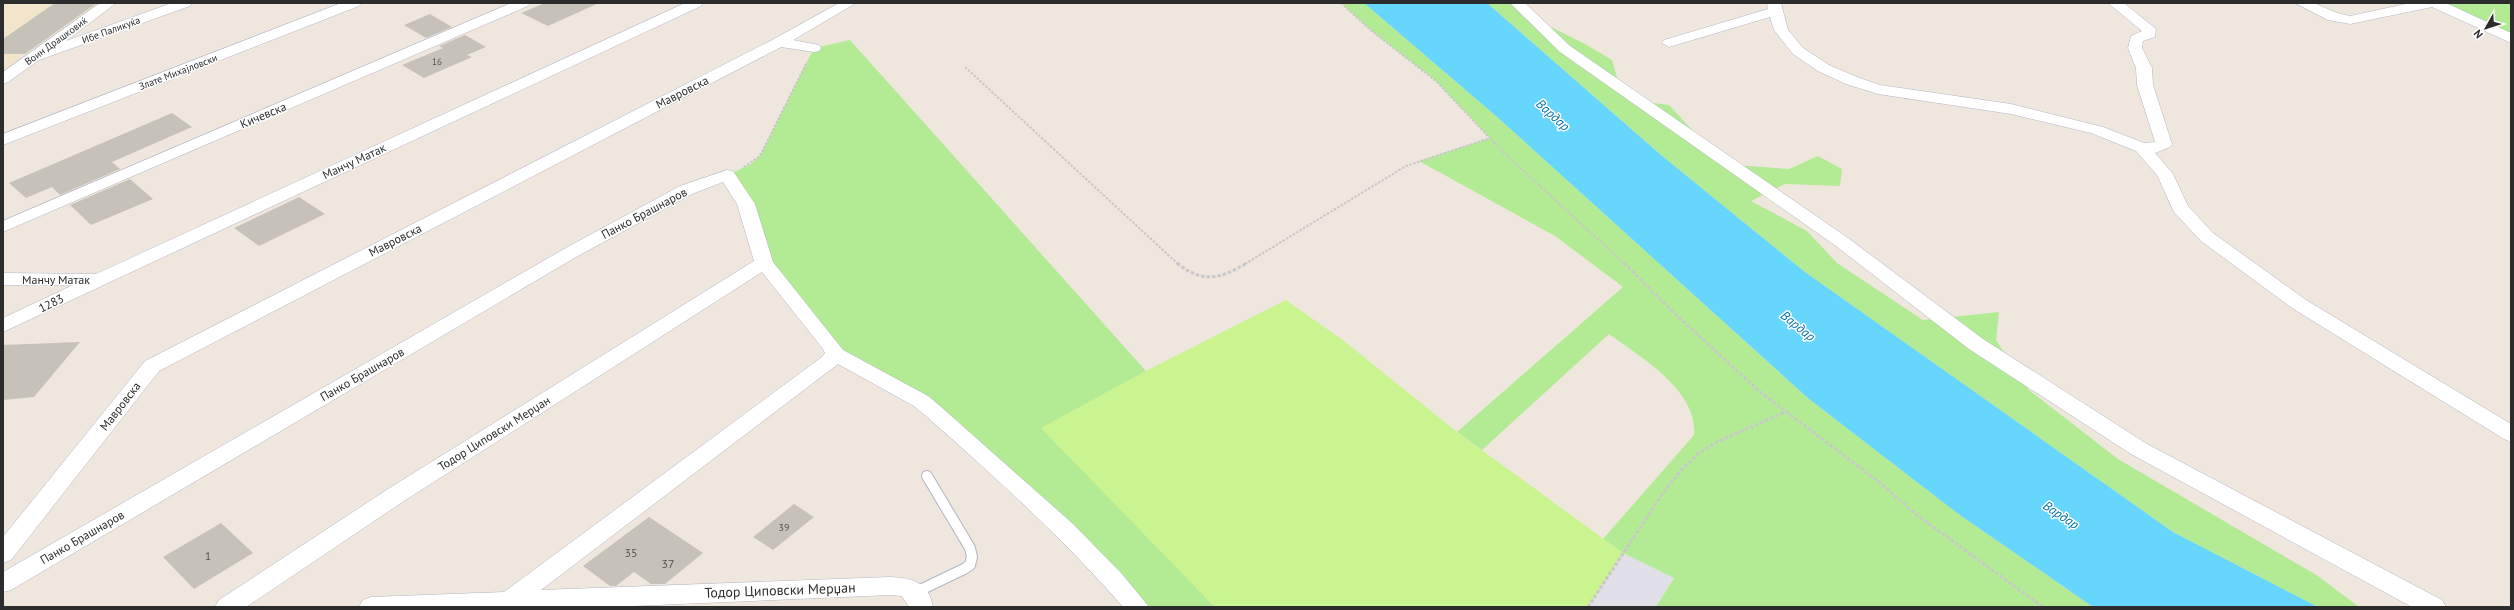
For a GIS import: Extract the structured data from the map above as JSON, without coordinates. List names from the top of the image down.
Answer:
{
  "streets": {
    "street": [
      "Ибе Паликуќа",
      "Воин Драшковиќ",
      "Злате Михајловски",
      "Мавровска",
      "Кичевска",
      "Манчу Матак",
      "Панко Брашнаров",
      "1283",
      "Тодор Циповски Мерџан"
    ]
  },
  "crossings": [
    ["Ибе Паликуќа", "Воин Драшковиќ"],
    ["Манчу Матак", "1283"]
  ],
  "water": ["Вардар"],
  "house_numbers": [
    "16",
    "39",
    "35",
    "1",
    "37"
  ],
  "north": "bottom left"
}
